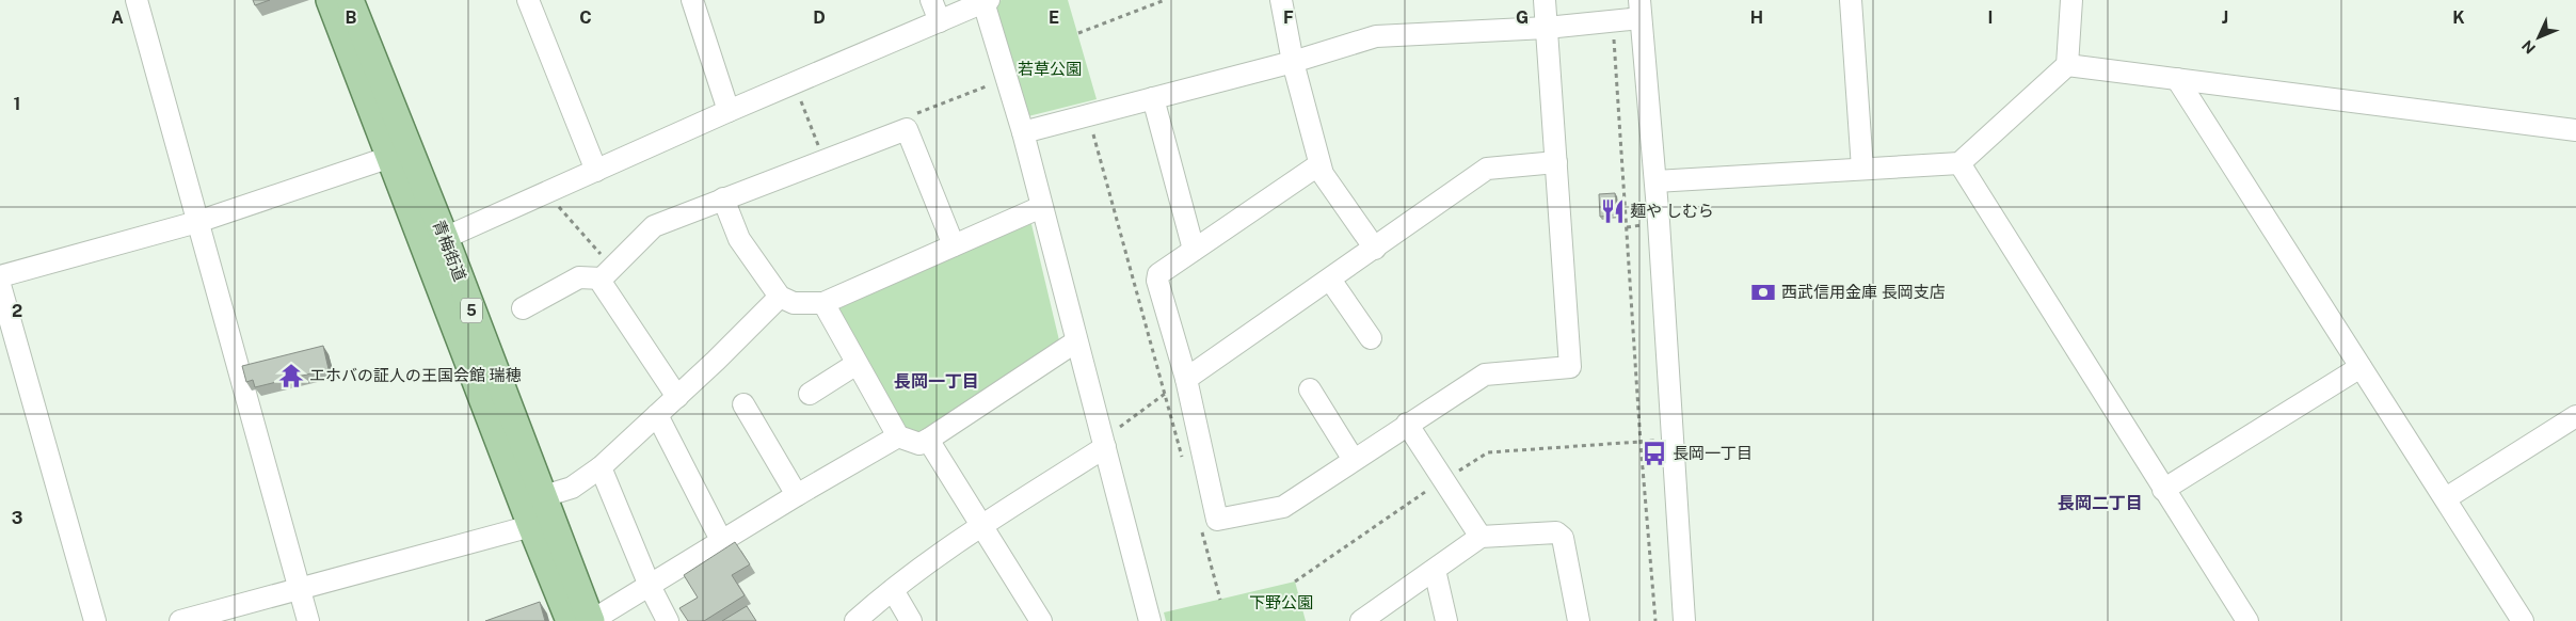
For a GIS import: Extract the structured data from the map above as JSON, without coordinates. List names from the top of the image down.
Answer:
{
  "streets": {
    "main road": ["青梅街道", "5"]
  },
  "districts": ["長岡一丁目", "長岡二丁目"],
  "parks": ["若草公園", "下野公園"],
  "places": {
    "restaurant": ["麺や しむら"],
    "bank": ["西武信用金庫 長岡支店"],
    "temple": ["エホバの証人の王国会館 瑞穂"],
    "bus stop": ["長岡一丁目"]
  },
  "north": "bottom left",
  "grid": {
    "columns": [
      "A",
      "B",
      "C",
      "D",
      "E",
      "F",
      "G",
      "H",
      "I",
      "J",
      "K"
    ],
    "rows": ["1", "2", "3"]
  }
}
